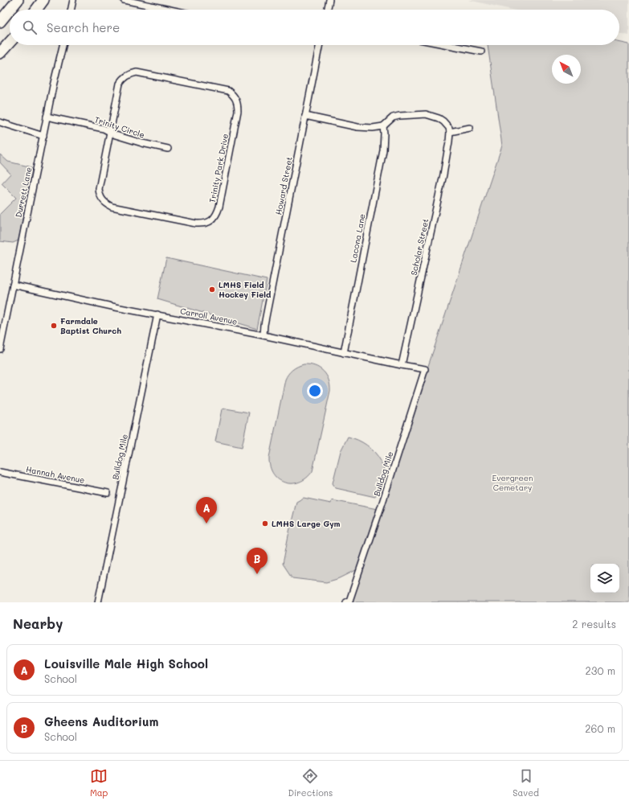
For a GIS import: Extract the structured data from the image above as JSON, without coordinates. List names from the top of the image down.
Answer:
{
  "streets": {
    "street": [
      "Trinity Circle",
      "Trinity Park Drive",
      "Howard Street",
      "Durrett Lane",
      "Lacona Lane",
      "Scholar Street",
      "Carroll Avenue",
      "Bulldog Mile",
      "Hannah Avenue"
    ]
  },
  "crossings": [
    ["Trinity Circle", "Trinity Park Drive"],
    ["Trinity Circle", "Durrett Lane"],
    ["Howard Street", "Carroll Avenue"],
    ["Durrett Lane", "Carroll Avenue"],
    ["Lacona Lane", "Carroll Avenue"],
    ["Scholar Street", "Carroll Avenue"],
    ["Scholar Street", "Bulldog Mile"],
    ["Carroll Avenue", "Bulldog Mile"]
  ],
  "parks": ["Evergreen Cemetary"],
  "places": ["LMHS Field Hockey Field", "Farmdale Baptist Church", "LMHS Large Gym"],
  "north": "top left",
  "page": {
    "search": "Search here",
    "pins": ["A", "B"],
    "heading": ["Nearby", "2 results"],
    "list": [
      {
        "mark": "A",
        "name": "Louisville Male High School",
        "note": "School",
        "value": "230 m"
      },
      {
        "mark": "B",
        "name": "Gheens Auditorium",
        "note": "School",
        "value": "260 m"
      }
    ],
    "nav": ["Map", "Directions", "Saved"]
  }
}
